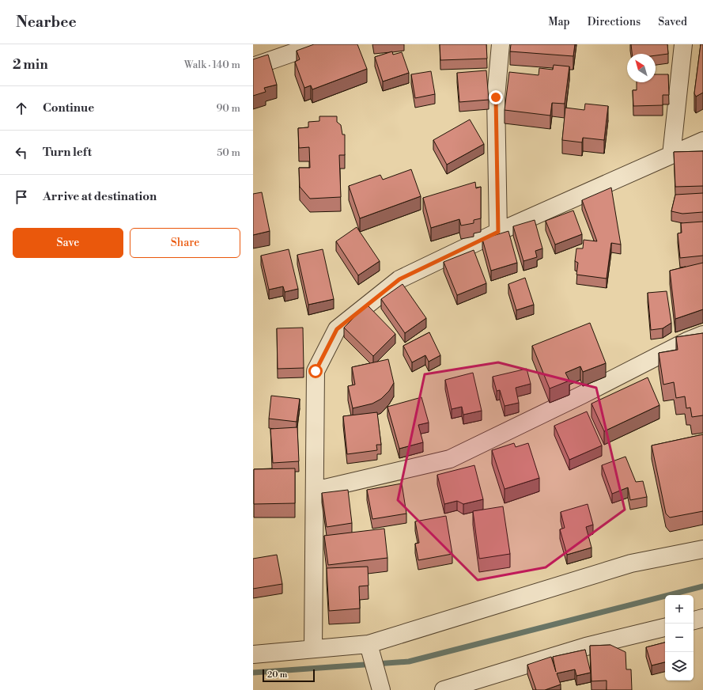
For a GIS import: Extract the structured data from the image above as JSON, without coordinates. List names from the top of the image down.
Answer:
{
  "scale_bar": "20 m",
  "north": "top left",
  "page": {
    "header": "Nearbee",
    "nav": ["Map", "Directions", "Saved"],
    "heading": ["2 min", "Walk · 140 m"],
    "list": [
      ["Continue", "90 m"],
      ["Turn left", "50 m"],
      "Arrive at destination"
    ],
    "buttons": ["Save", "Share"],
    "map_buttons": ["+", "−"],
    "scale": "20 m"
  }
}
